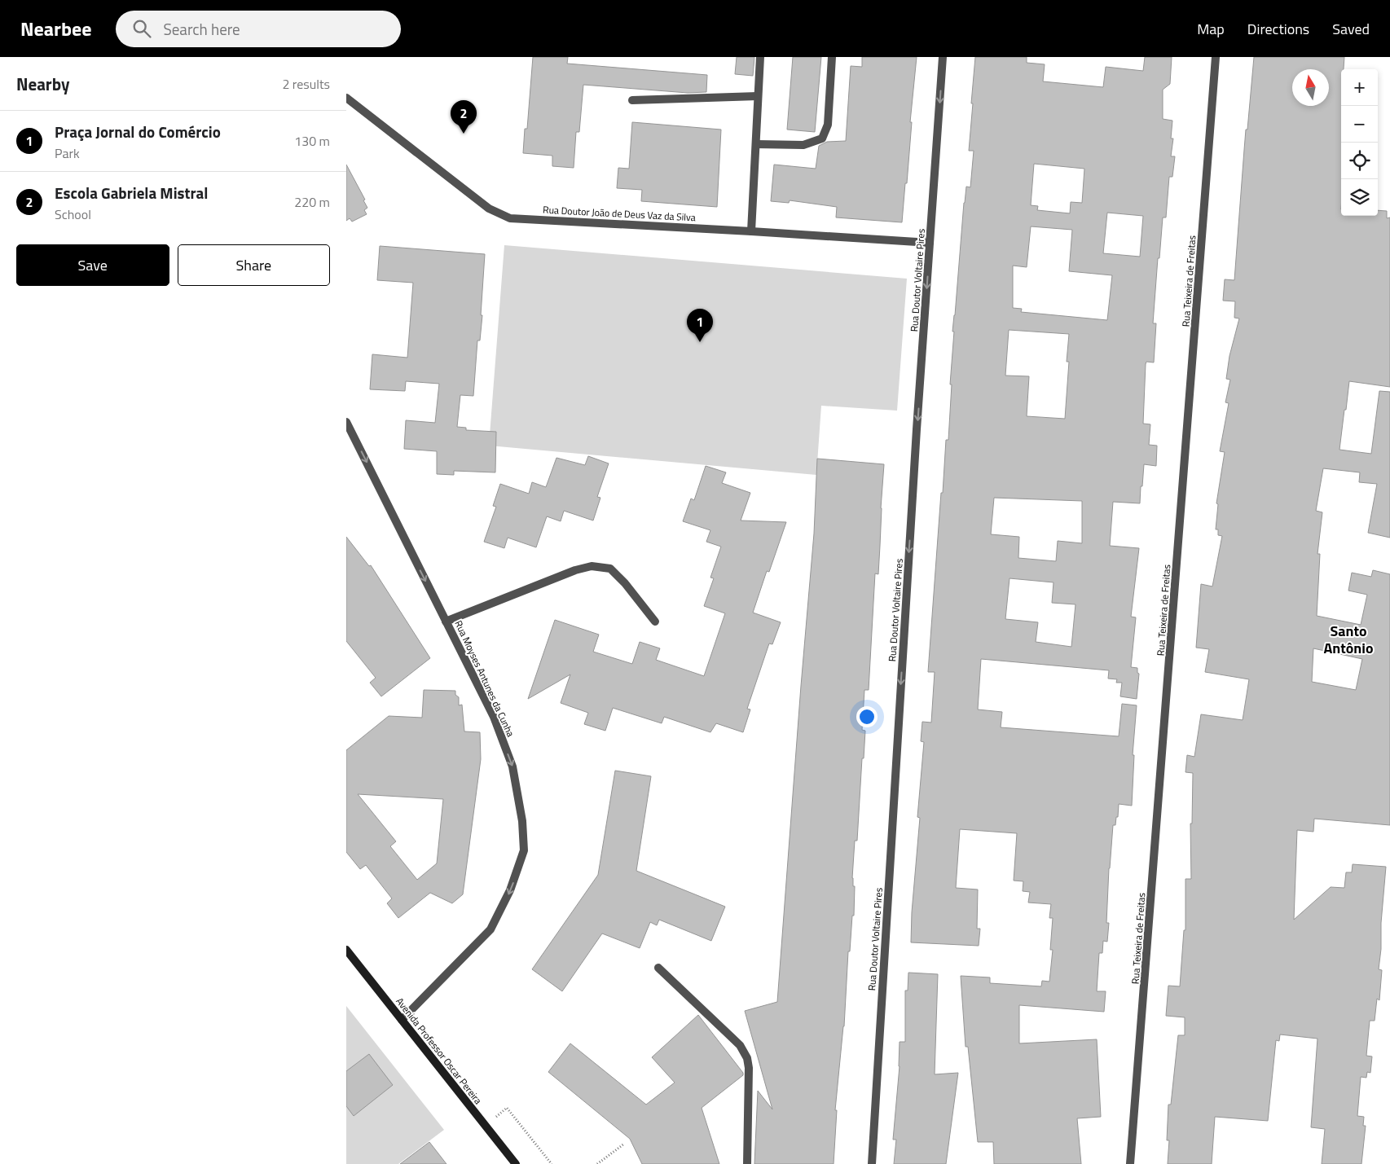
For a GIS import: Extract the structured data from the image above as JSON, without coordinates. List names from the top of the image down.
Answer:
{
  "streets": {
    "main road": ["Avenida Professor Oscar Pereira"],
    "street": [
      "Rua Doutor João de Deus Vaz da Silva",
      "Rua Doutor Voltaire Pires",
      "Rua Teixeira de Freitas",
      "Rua Moyses Antunes da Cunha"
    ]
  },
  "crossings": [
    ["Rua Doutor João de Deus Vaz da Silva", "Rua Doutor Voltaire Pires"],
    ["Rua Moyses Antunes da Cunha", "Avenida Professor Oscar Pereira"]
  ],
  "one_way": ["Rua Doutor Voltaire Pires", "Rua Moyses Antunes da Cunha"],
  "districts": ["Santo Antônio"],
  "north": "top",
  "page": {
    "header": "Nearbee",
    "search": "Search here",
    "nav": ["Map", "Directions", "Saved"],
    "heading": ["Nearby", "2 results"],
    "map_buttons": ["+", "−"],
    "pins": ["2", "1"],
    "list": [
      {
        "mark": "1",
        "name": "Praça Jornal do Comércio",
        "note": "Park",
        "value": "130 m"
      },
      {
        "mark": "2",
        "name": "Escola Gabriela Mistral",
        "note": "School",
        "value": "220 m"
      }
    ],
    "buttons": ["Save", "Share"]
  }
}
